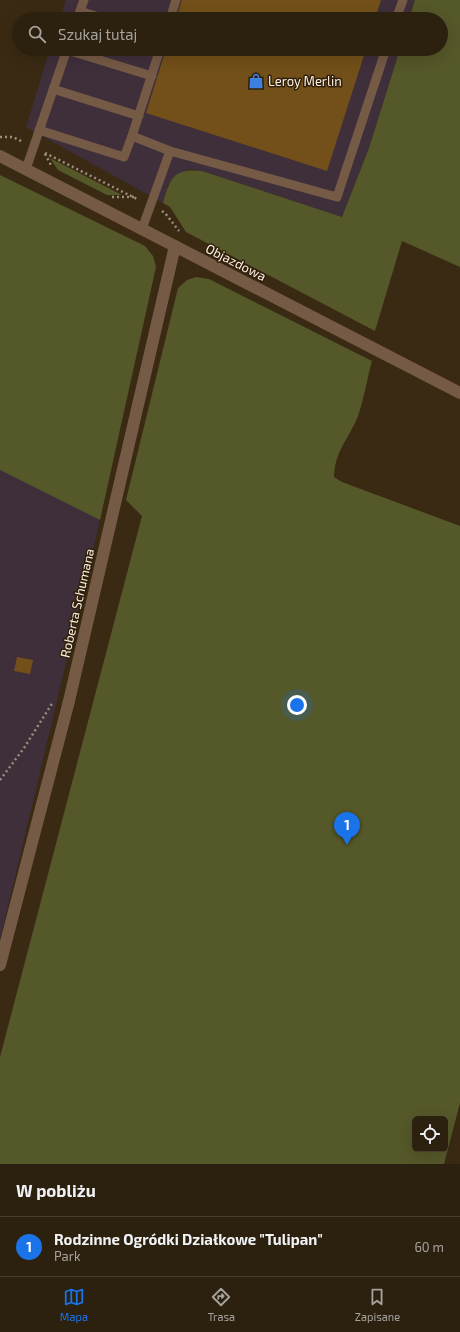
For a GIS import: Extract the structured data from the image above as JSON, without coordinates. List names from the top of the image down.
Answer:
{
  "streets": {
    "street": ["Objazdowa", "Roberta Schumana"]
  },
  "crossings": [
    ["Objazdowa", "Roberta Schumana"]
  ],
  "places": {
    "shop": ["Leroy Merlin"]
  },
  "page": {
    "search": "Szukaj tutaj",
    "pins": "1",
    "heading": "W pobliżu",
    "list": [
      {
        "mark": "1",
        "name": "Rodzinne Ogródki Działkowe \"Tulipan\"",
        "note": "Park",
        "value": "60 m"
      }
    ],
    "nav": ["Mapa", "Trasa", "Zapisane"]
  }
}
